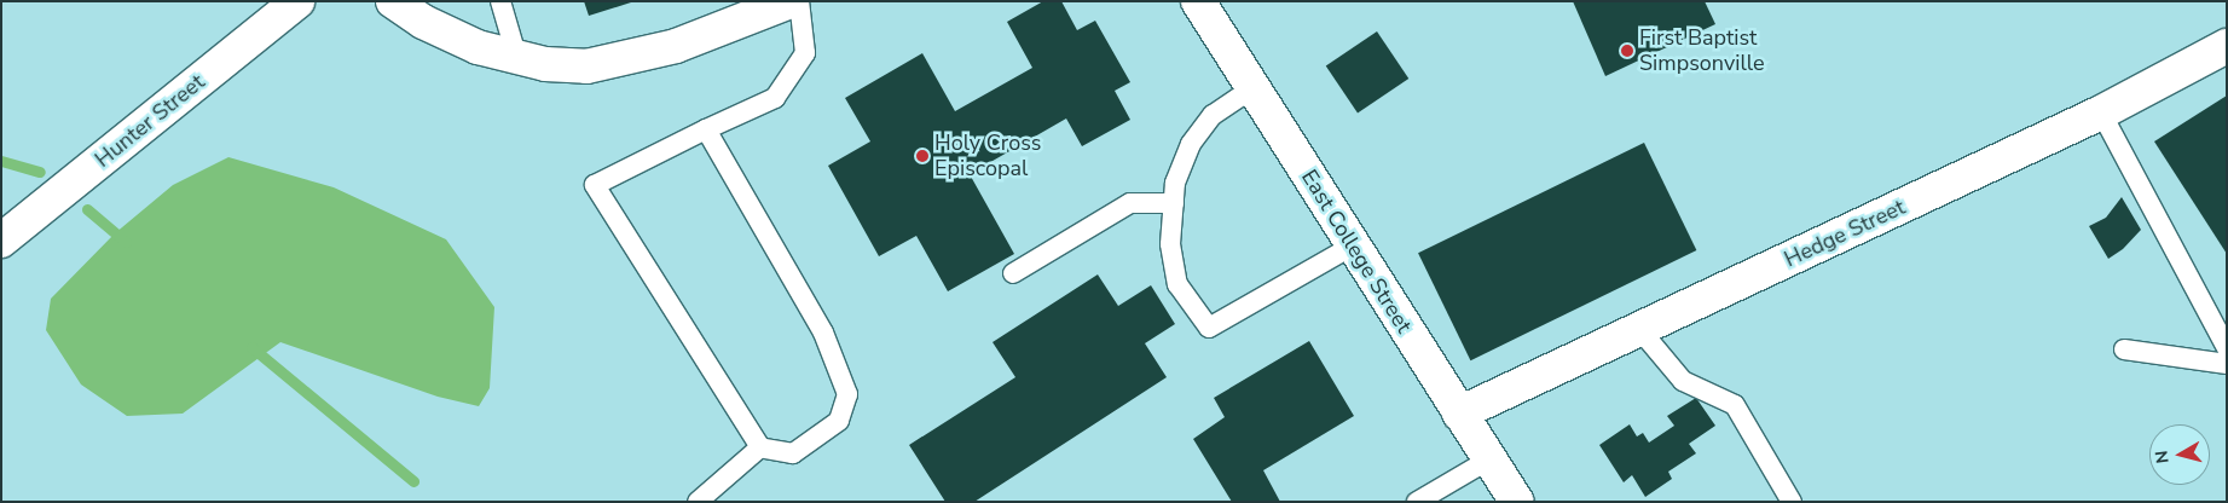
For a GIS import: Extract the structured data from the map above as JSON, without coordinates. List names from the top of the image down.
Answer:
{
  "streets": {
    "street": ["Hunter Street", "Hedge Street", "East College Street"]
  },
  "crossings": [
    ["Hedge Street", "East College Street"]
  ],
  "places": ["First Baptist Simpsonville", "Holy Cross Episcopal"],
  "north": "left"
}
